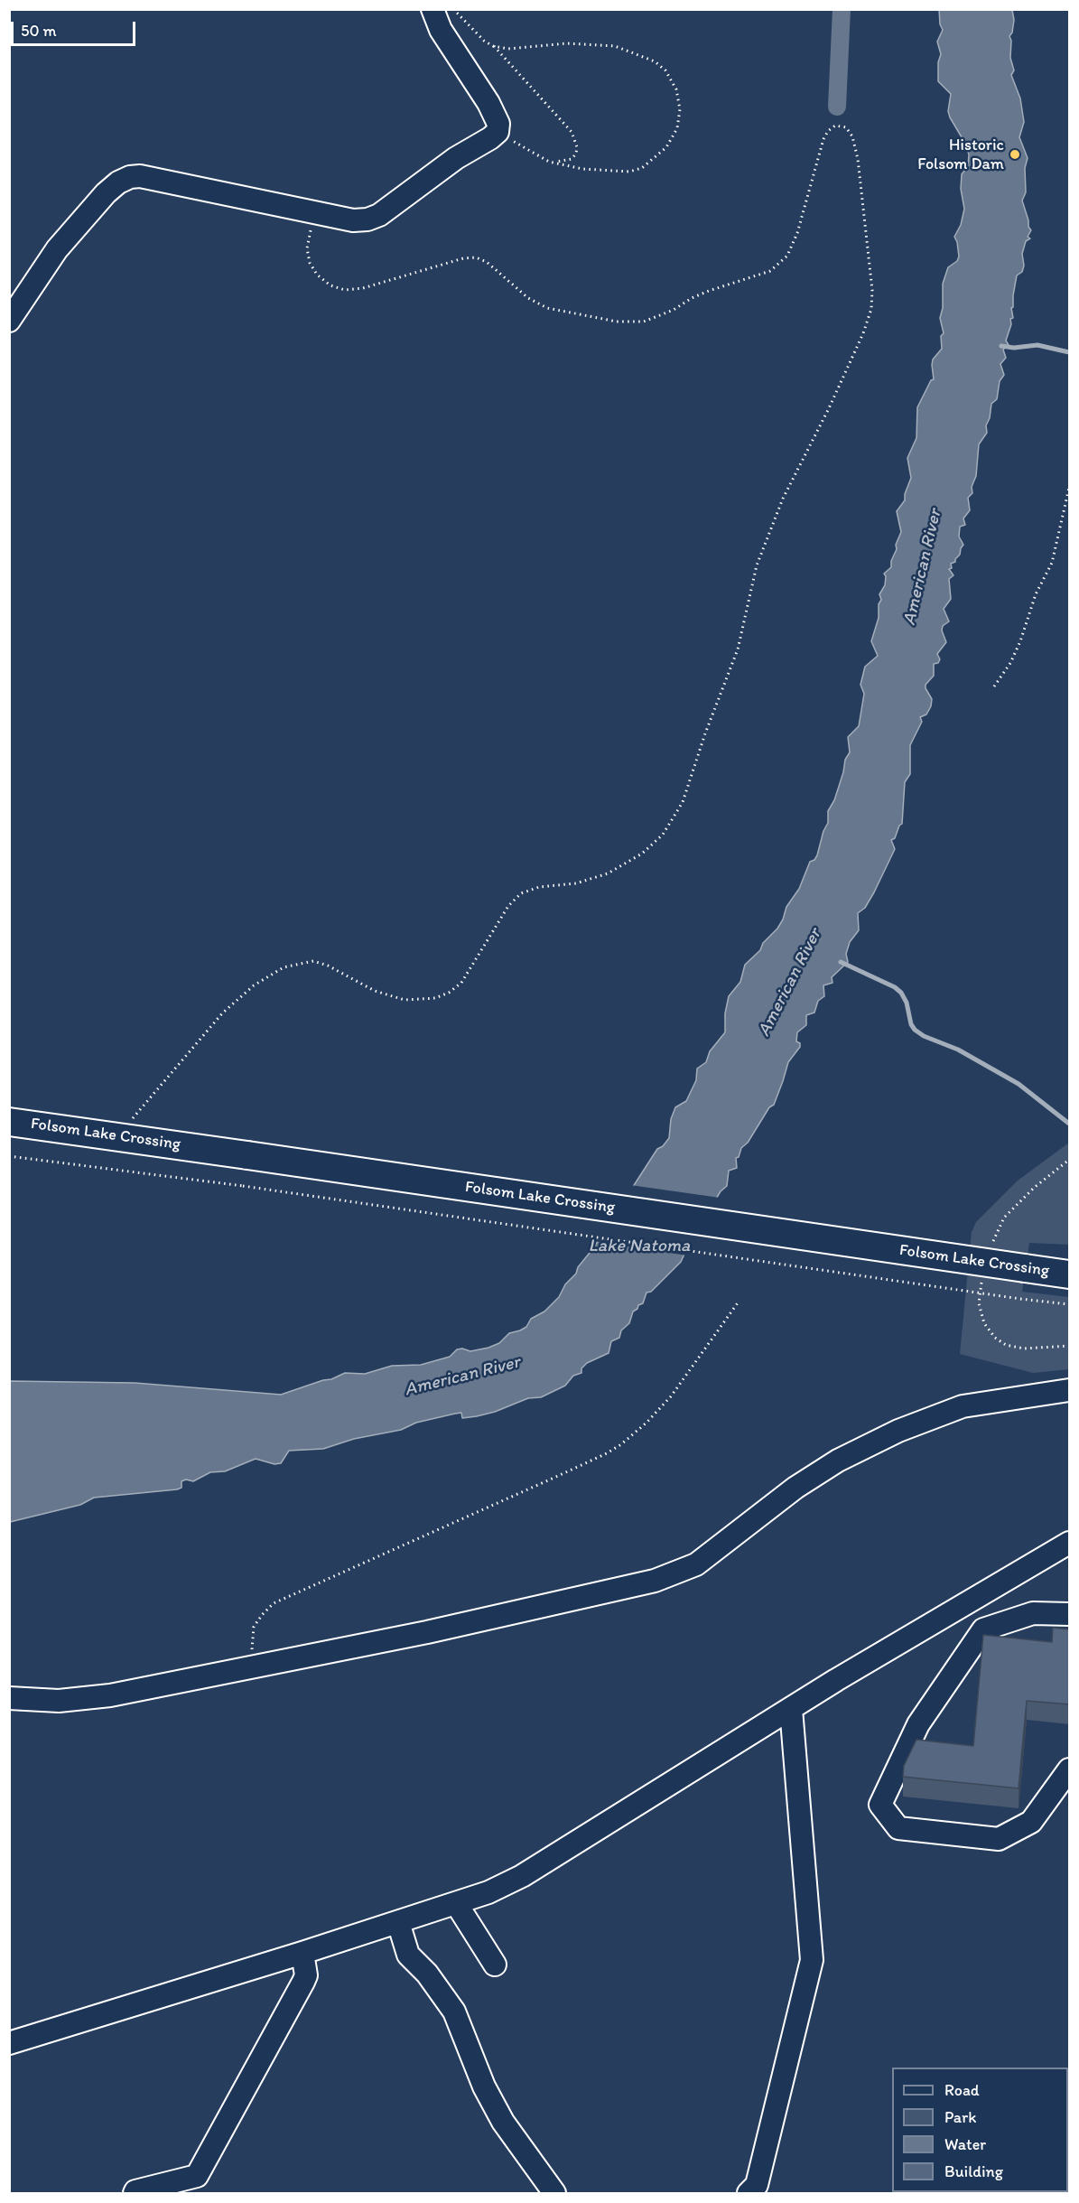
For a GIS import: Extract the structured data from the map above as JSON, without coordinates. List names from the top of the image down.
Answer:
{
  "streets": {
    "main road": ["Folsom Lake Crossing"]
  },
  "water": ["American River", "Lake Natoma"],
  "places": ["Historic Folsom Dam"],
  "legend": [
    "Road",
    "Park",
    "Water",
    "Building"
  ],
  "scale_bar": "50 m"
}
